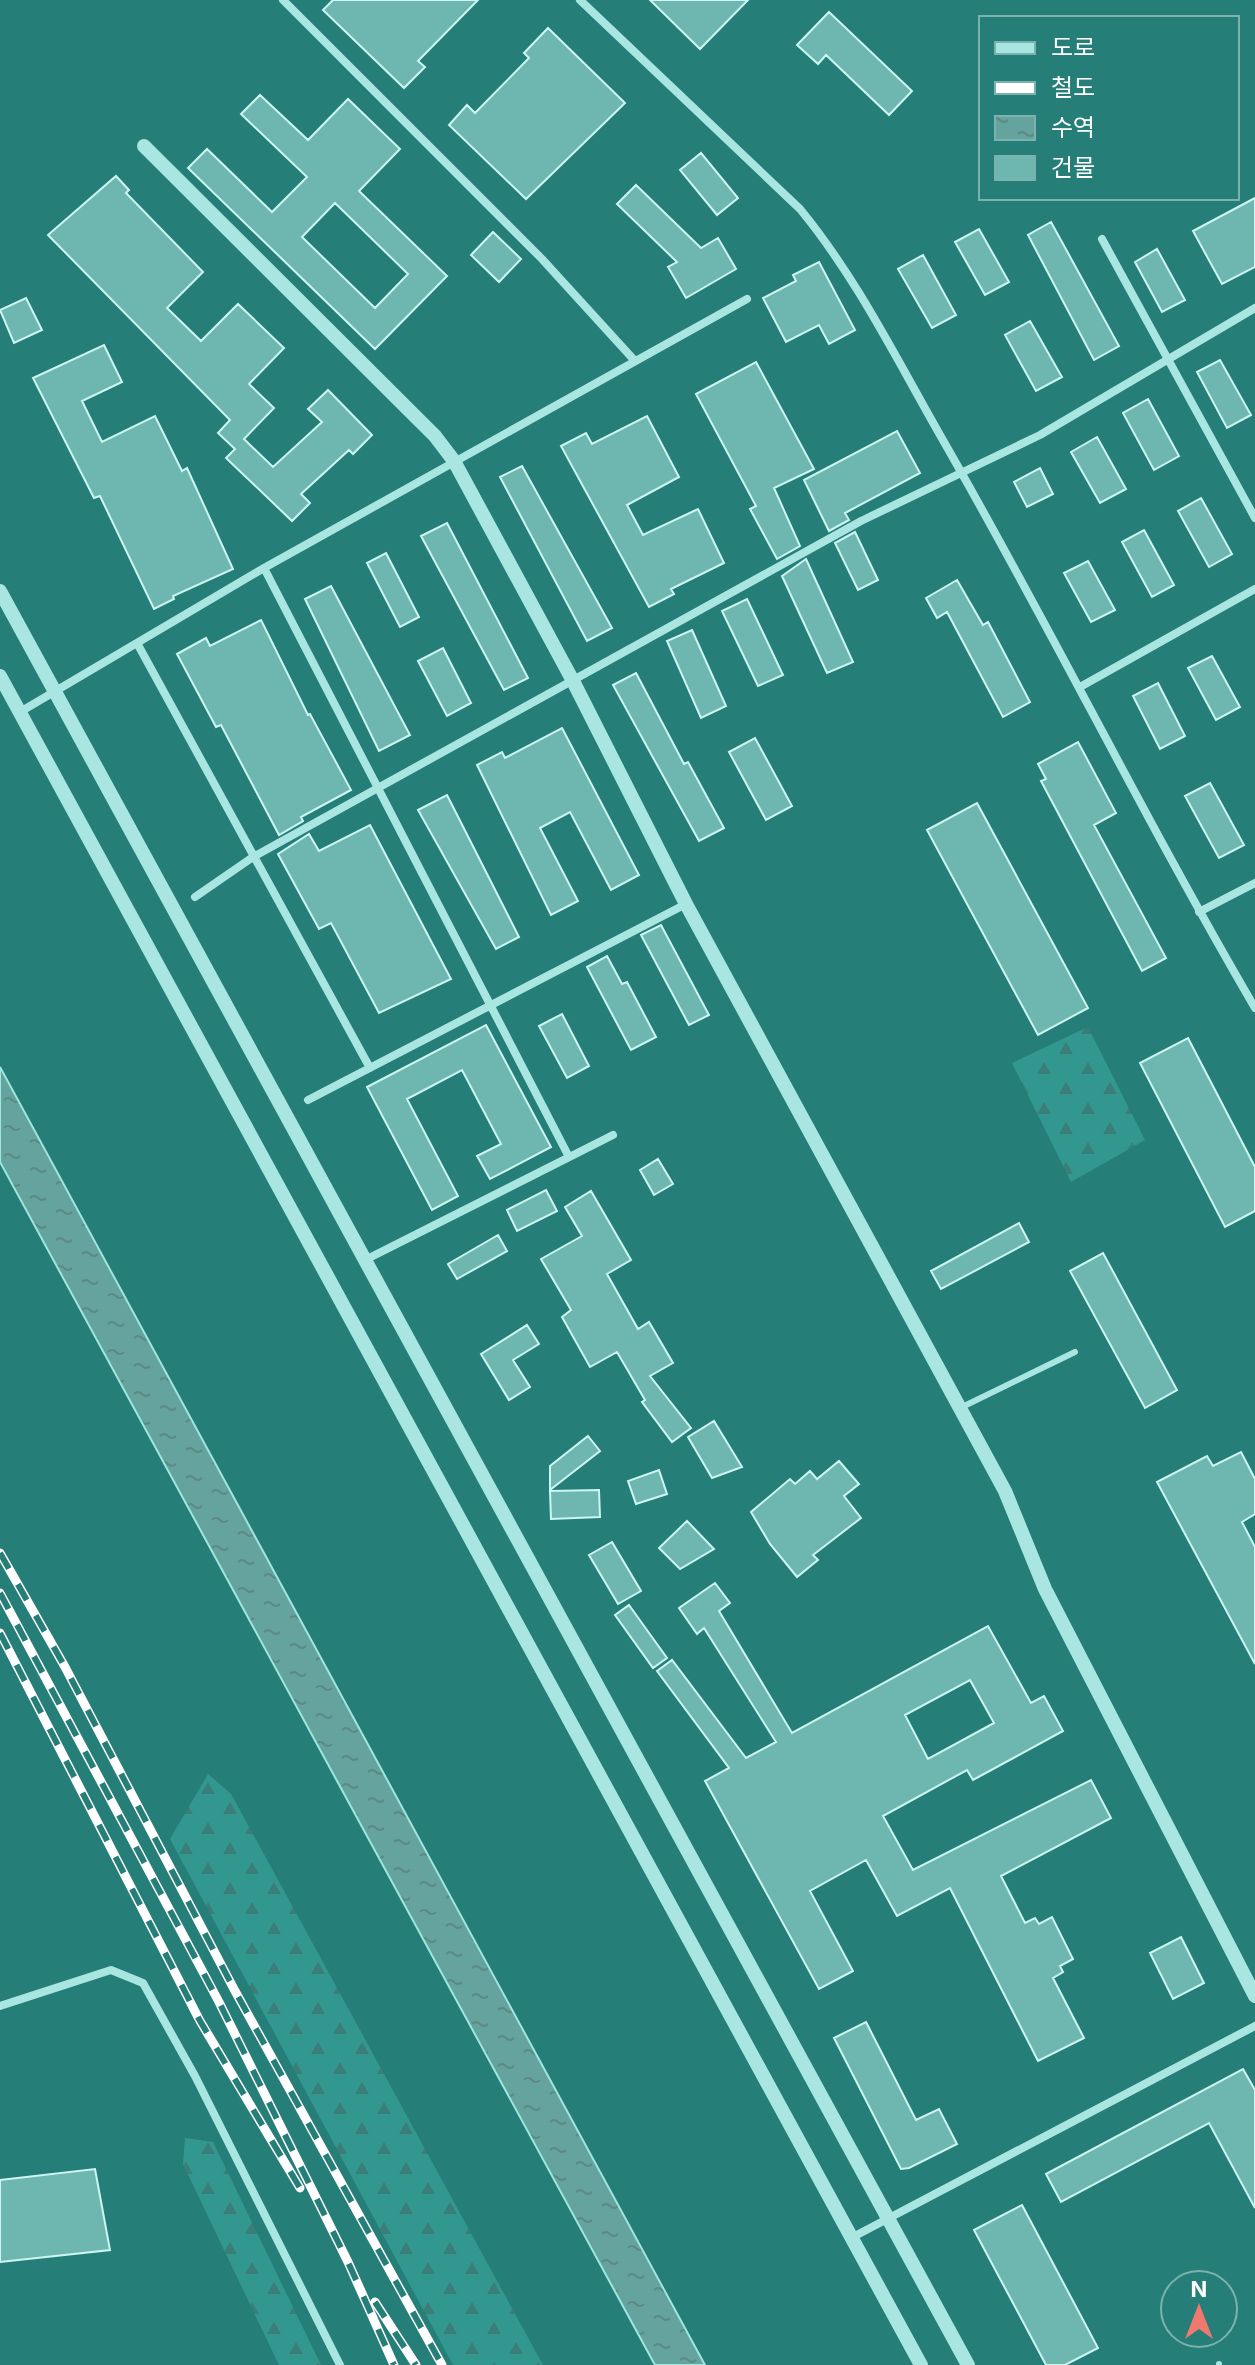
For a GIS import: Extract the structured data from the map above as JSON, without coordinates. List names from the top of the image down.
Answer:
{
  "legend": [
    "도로",
    "철도",
    "수역",
    "건물"
  ],
  "north": "top"
}
